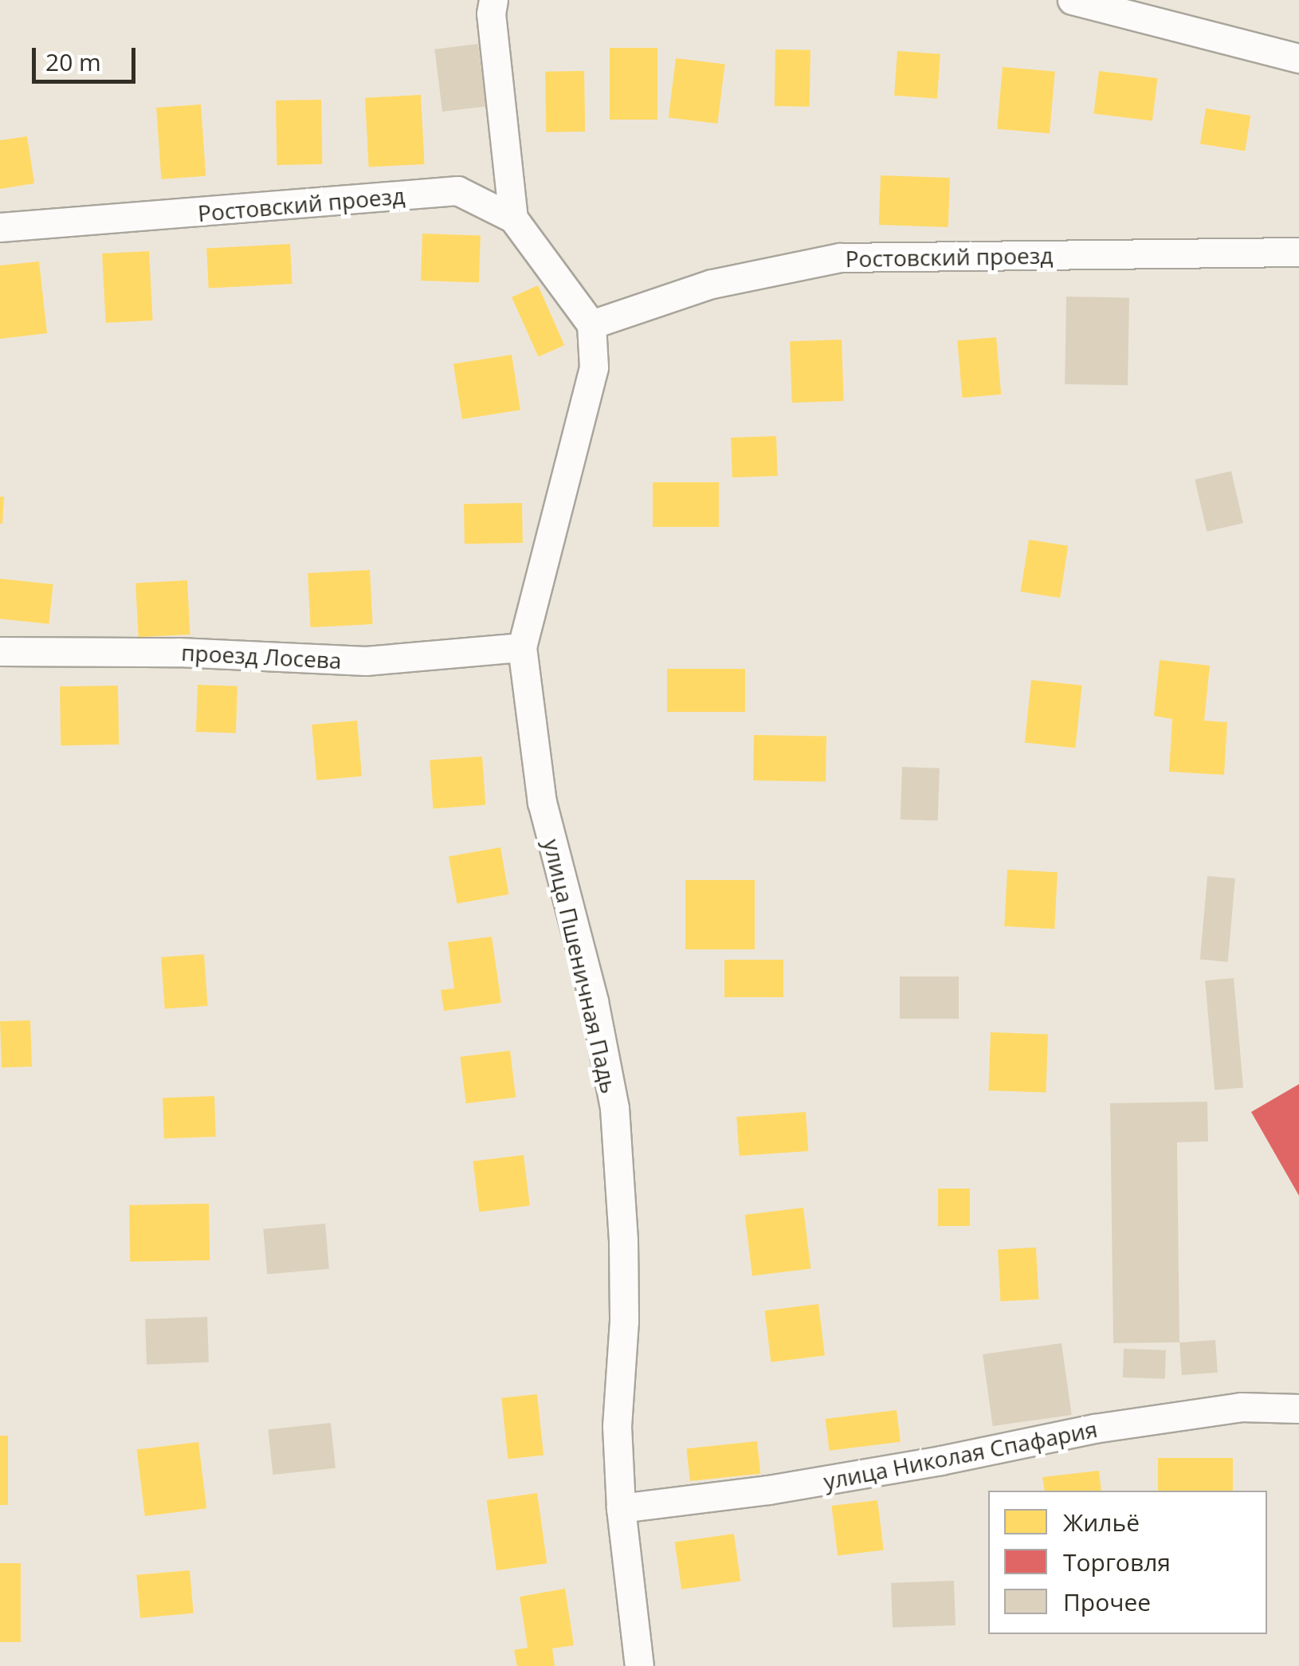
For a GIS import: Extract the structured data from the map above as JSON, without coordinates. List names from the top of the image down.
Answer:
{
  "streets": {
    "street": [
      "Ростовский проезд",
      "проезд Лосева",
      "улица Пшеничная Падь",
      "улица Николая Спафария"
    ]
  },
  "crossings": [
    ["Ростовский проезд", "улица Пшеничная Падь"],
    ["проезд Лосева", "улица Пшеничная Падь"],
    ["улица Пшеничная Падь", "улица Николая Спафария"]
  ],
  "legend": ["Жильё", "Торговля", "Прочее"],
  "scale_bar": "20 m"
}
